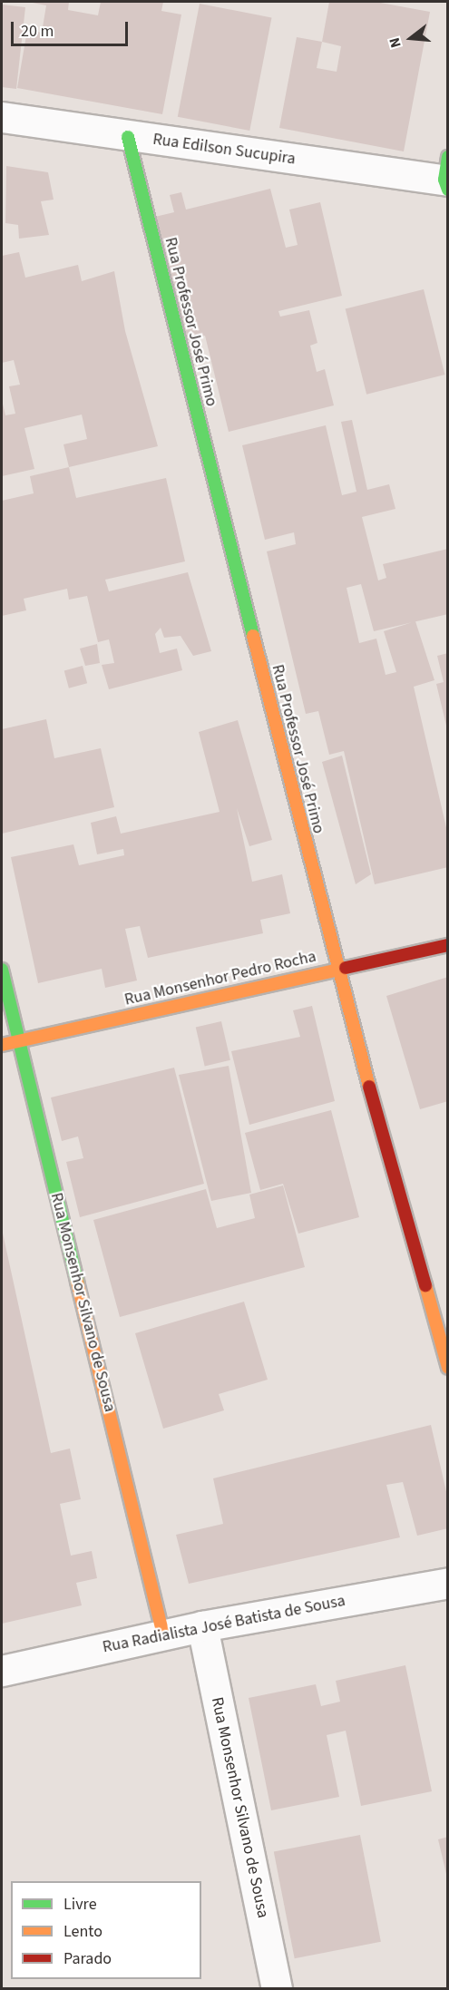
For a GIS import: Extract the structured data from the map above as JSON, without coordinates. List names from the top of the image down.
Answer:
{
  "streets": {
    "street": [
      "Rua Edilson Sucupira",
      "Rua Professor José Primo",
      "Rua Monsenhor Pedro Rocha",
      "Rua Monsenhor Silvano de Sousa",
      "Rua Radialista José Batista de Sousa"
    ]
  },
  "crossings": [
    ["Rua Edilson Sucupira", "Rua Professor José Primo"],
    ["Rua Professor José Primo", "Rua Monsenhor Pedro Rocha"],
    ["Rua Monsenhor Pedro Rocha", "Rua Monsenhor Silvano de Sousa"],
    ["Rua Monsenhor Silvano de Sousa", "Rua Radialista José Batista de Sousa"]
  ],
  "legend": ["Livre", "Lento", "Parado"],
  "scale_bar": "20 m",
  "north": "left"
}
